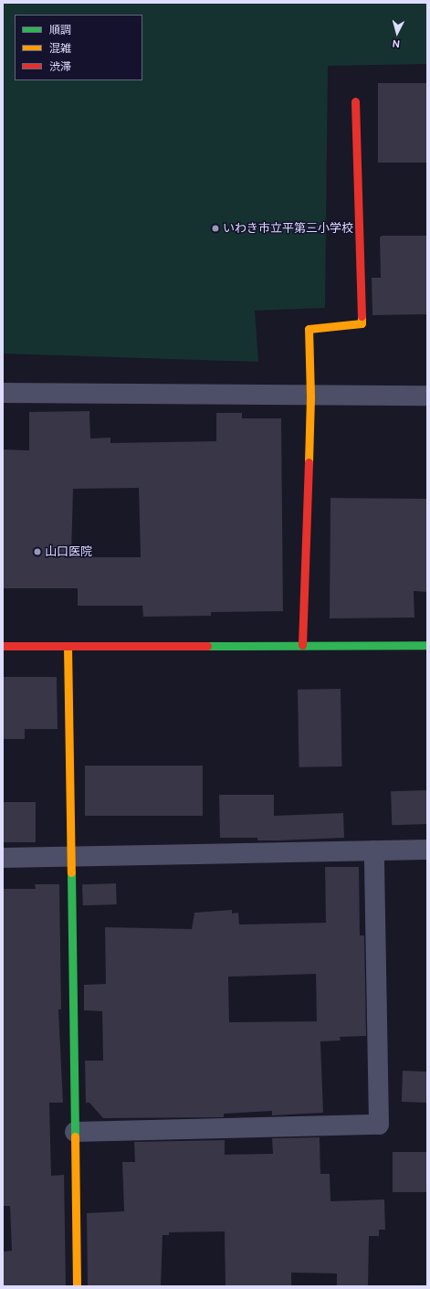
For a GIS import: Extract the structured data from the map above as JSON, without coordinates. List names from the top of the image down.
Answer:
{
  "places": ["いわき市立平第三小学校", "山口医院"],
  "legend": ["順調", "混雑", "渋滞"],
  "north": "bottom"
}
